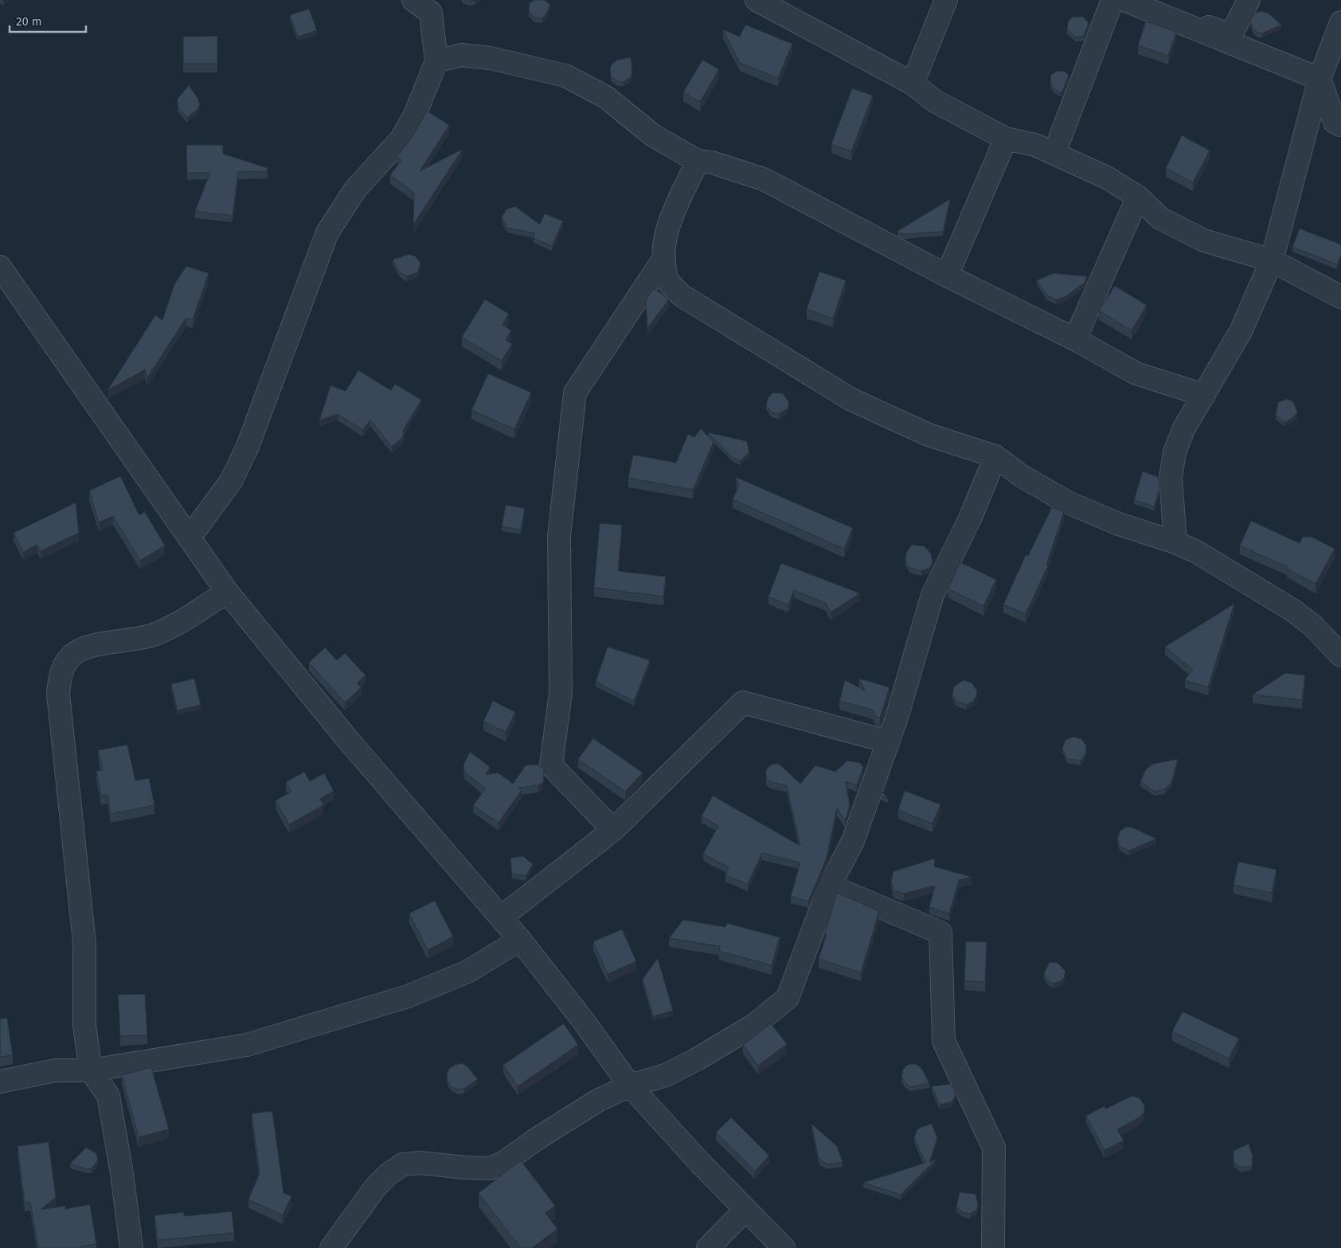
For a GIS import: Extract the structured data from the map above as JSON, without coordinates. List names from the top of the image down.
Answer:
{
  "scale_bar": "20 m"
}
